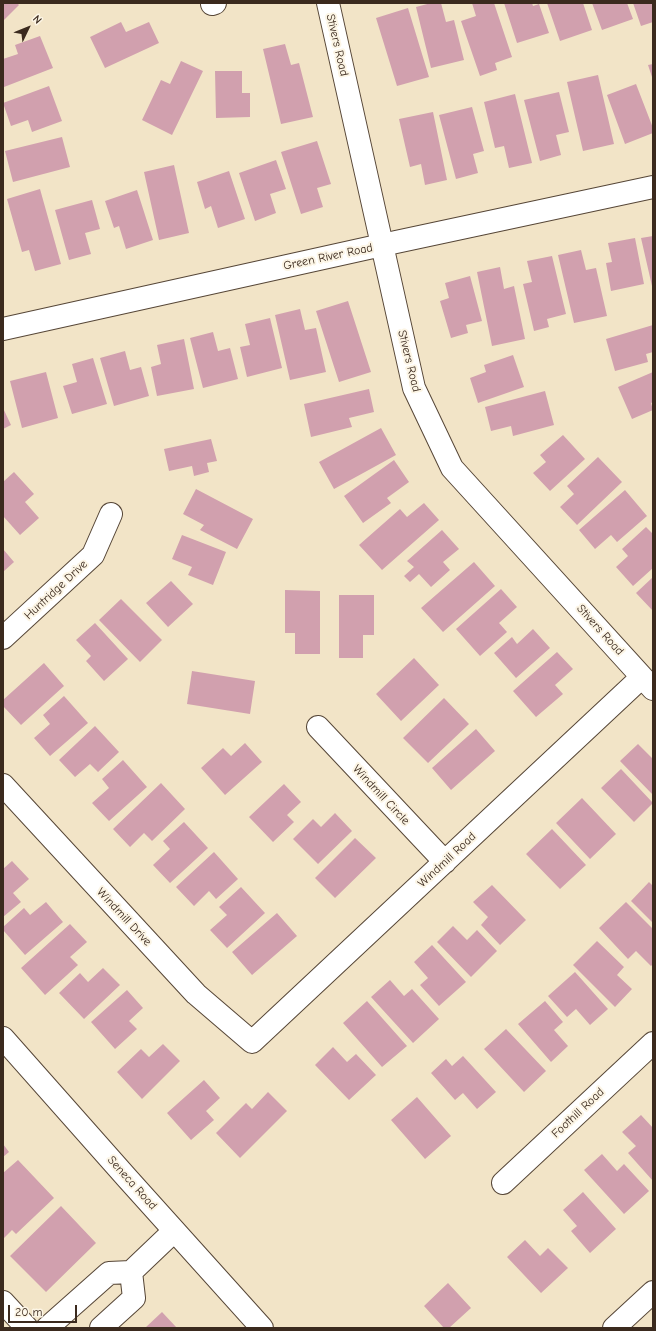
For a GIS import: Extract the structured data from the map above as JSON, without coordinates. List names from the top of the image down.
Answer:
{
  "streets": {
    "street": [
      "Stivers Road",
      "Green River Road",
      "Huntridge Drive",
      "Windmill Circle",
      "Windmill Road",
      "Windmill Drive",
      "Foothill Road",
      "Seneca Road"
    ]
  },
  "crossings": [
    ["Stivers Road", "Green River Road"],
    ["Stivers Road", "Windmill Road"],
    ["Windmill Circle", "Windmill Road"],
    ["Windmill Road", "Windmill Drive"]
  ],
  "scale_bar": "20 m",
  "north": "top right"
}
